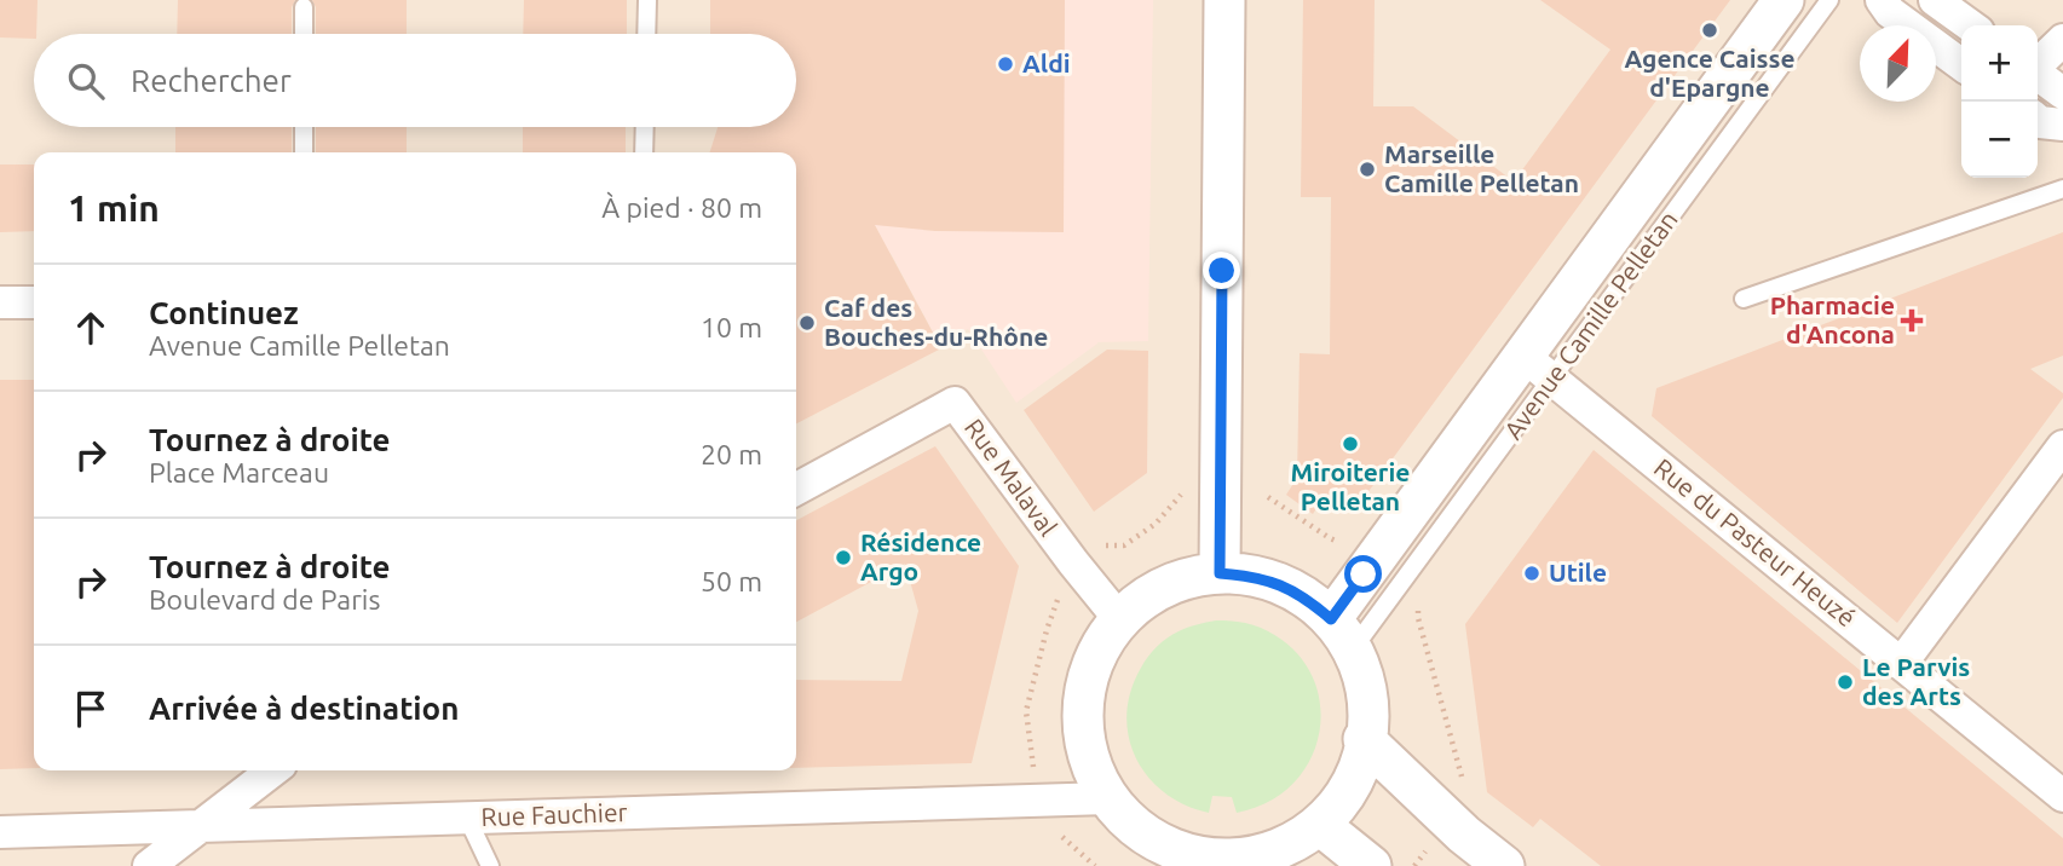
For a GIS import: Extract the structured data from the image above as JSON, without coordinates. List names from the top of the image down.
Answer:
{
  "streets": {
    "street": [
      "Avenue Camille Pelletan",
      "Rue Malaval",
      "Rue du Pasteur Heuzé",
      "Rue Fauchier"
    ]
  },
  "crossings": [
    ["Avenue Camille Pelletan", "Rue Malaval"],
    ["Avenue Camille Pelletan", "Rue du Pasteur Heuzé"],
    ["Avenue Camille Pelletan", "Rue Fauchier"],
    ["Rue Malaval", "Rue Fauchier"]
  ],
  "places": {
    "other": [
      "Agence Caisse d'Epargne",
      "Aldi",
      "Marseille Camille Pelletan",
      "Caf des Bouches-du-Rhône",
      "Miroiterie Pelletan",
      "Résidence Argo",
      "Utile",
      "Le Parvis des Arts"
    ],
    "health": ["Pharmacie d'Ancona"]
  },
  "north": "top right",
  "page": {
    "map_buttons": ["+", "−"],
    "search": "Rechercher",
    "heading": ["1 min", "À pied · 80 m"],
    "list": [
      ["Continuez", "Avenue Camille Pelletan", "10 m"],
      ["Tournez à droite", "Place Marceau", "20 m"],
      ["Tournez à droite", "Boulevard de Paris", "50 m"],
      "Arrivée à destination"
    ]
  }
}
